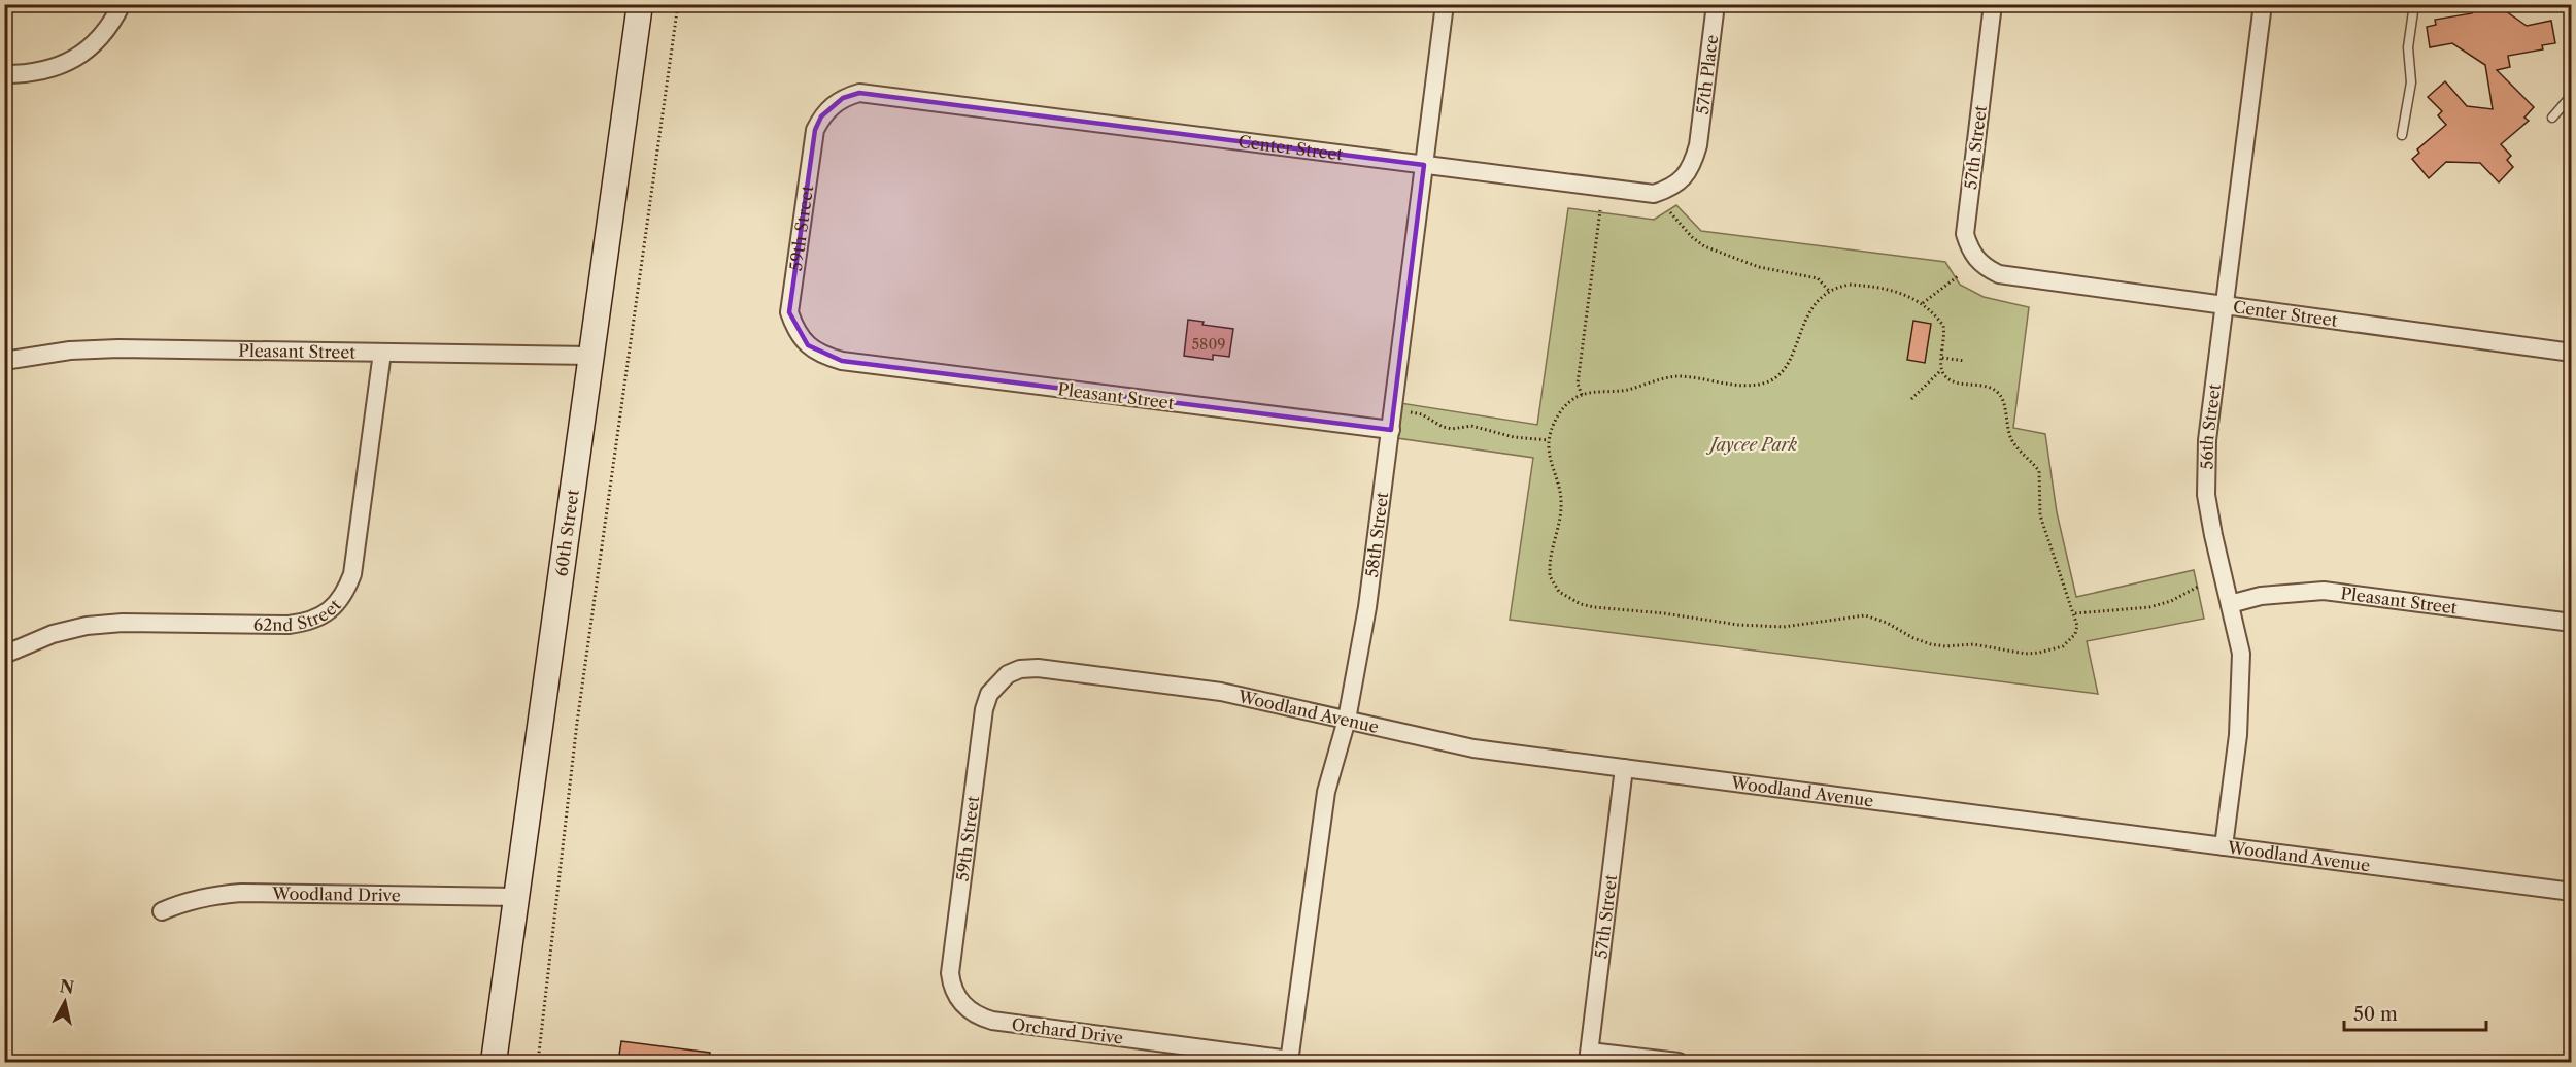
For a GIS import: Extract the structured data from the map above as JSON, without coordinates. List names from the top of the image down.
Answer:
{
  "streets": {
    "main road": ["60th Street"],
    "street": [
      "57th Place",
      "Center Street",
      "57th Street",
      "59th Street",
      "Pleasant Street",
      "56th Street",
      "58th Street",
      "62nd Street",
      "Woodland Avenue",
      "Woodland Drive",
      "Orchard Drive"
    ]
  },
  "crossings": [
    ["57th Place", "Center Street"],
    ["Center Street", "57th Street"],
    ["Center Street", "59th Street"],
    ["Center Street", "56th Street"],
    ["Center Street", "58th Street"],
    ["57th Street", "Woodland Avenue"],
    ["59th Street", "Pleasant Street"],
    ["59th Street", "Woodland Avenue"],
    ["59th Street", "Orchard Drive"],
    ["Pleasant Street", "56th Street"],
    ["Pleasant Street", "60th Street"],
    ["Pleasant Street", "58th Street"],
    ["Pleasant Street", "62nd Street"],
    ["56th Street", "Woodland Avenue"],
    ["60th Street", "Woodland Drive"],
    ["58th Street", "Woodland Avenue"],
    ["58th Street", "Orchard Drive"]
  ],
  "parks": ["Jaycee Park"],
  "house_numbers": ["5809"],
  "scale_bar": "50 m",
  "north": "top"
}
